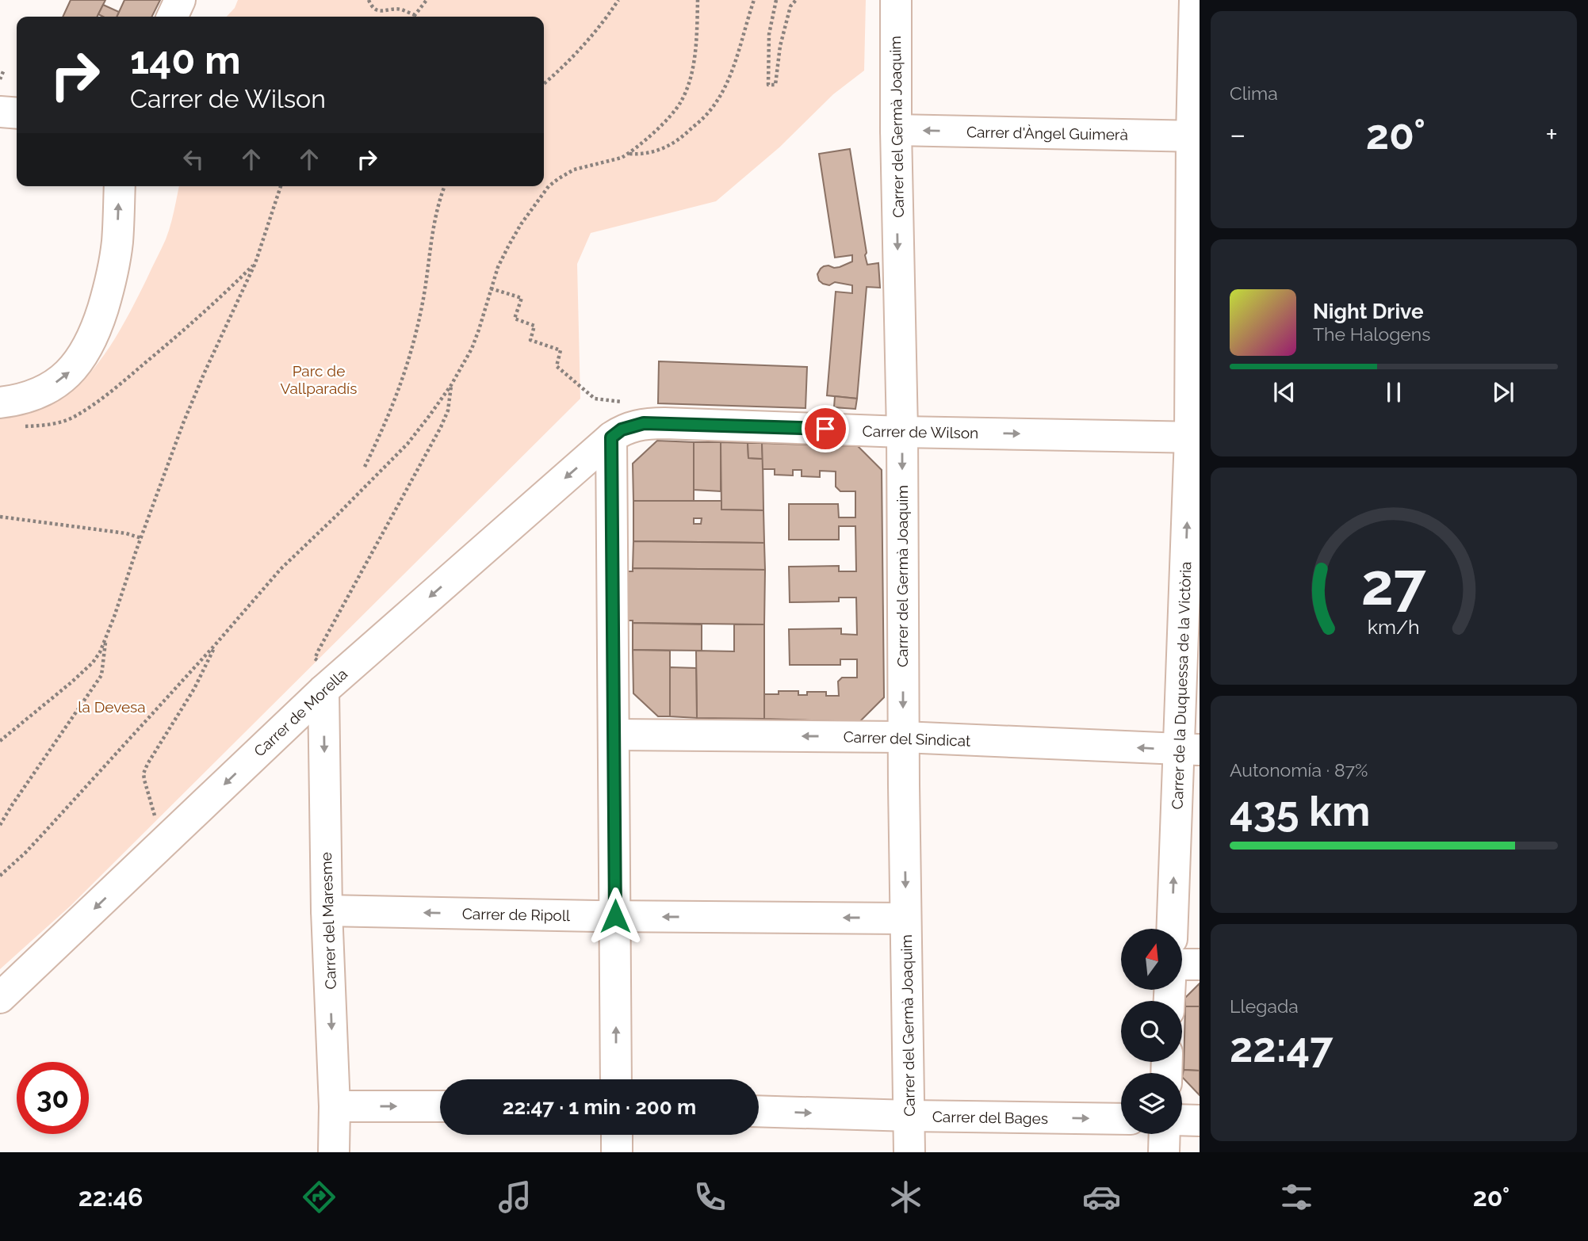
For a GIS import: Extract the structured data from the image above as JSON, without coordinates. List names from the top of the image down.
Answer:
{
  "streets": {
    "street": [
      "Carrer del Germà Joaquim",
      "Carrer d'Àngel Guimerà",
      "Carrer de Wilson",
      "Carrer de la Duquessa de la Victòria",
      "Carrer de Morella",
      "Carrer del Sindicat",
      "Carrer de Ripoll",
      "Carrer del Maresme",
      "Carrer del Bages"
    ]
  },
  "crossings": [
    ["Carrer del Germà Joaquim", "Carrer d'Àngel Guimerà"],
    ["Carrer del Germà Joaquim", "Carrer de Wilson"],
    ["Carrer del Germà Joaquim", "Carrer del Sindicat"],
    ["Carrer del Germà Joaquim", "Carrer de Ripoll"],
    ["Carrer del Germà Joaquim", "Carrer del Bages"],
    ["Carrer d'Àngel Guimerà", "Carrer de la Duquessa de la Victòria"],
    ["Carrer de Wilson", "Carrer de la Duquessa de la Victòria"],
    ["Carrer de Wilson", "Carrer de Morella"],
    ["Carrer de la Duquessa de la Victòria", "Carrer del Sindicat"],
    ["Carrer de Morella", "Carrer del Maresme"],
    ["Carrer de Ripoll", "Carrer del Maresme"]
  ],
  "one_way": [
    "Carrer del Germà Joaquim",
    "Carrer d'Àngel Guimerà",
    "Carrer de Wilson",
    "Carrer de la Duquessa de la Victòria",
    "Carrer de Morella",
    "Carrer del Sindicat",
    "Carrer de Ripoll",
    "Carrer del Maresme",
    "Carrer del Bages"
  ],
  "parks": ["Parc de Vallparadís", "la Devesa"],
  "north": "top",
  "page": {
    "tile": [
      "Clima",
      ["Autonomía · 87%", "435 km"],
      ["Llegada", "22:47"]
    ],
    "turn": ["140 m", "Carrer de Wilson"],
    "heat": ["−", "20°", "+"],
    "song": ["Night Drive", "The Halogens"],
    "limit": "30",
    "trip": "22:47 · 1 min · 200 m",
    "tabs": ["22:46", "20°"],
    "gauge": ["27", "km/h"]
  }
}
